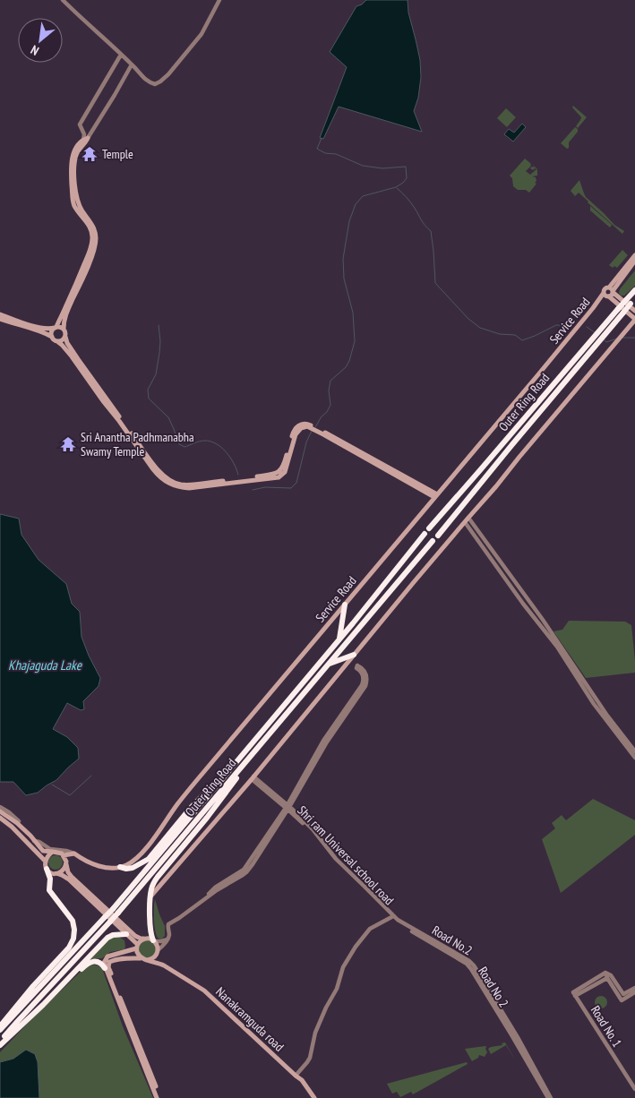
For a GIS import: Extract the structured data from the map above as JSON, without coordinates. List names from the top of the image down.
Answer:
{
  "streets": {
    "highway": ["Outer Ring Road"],
    "main road": ["Service Road", "Nanakramguda road"],
    "street": [
      "Shri ram Universal school road",
      "Road No.2",
      "Road No 2",
      "Road No. 1"
    ]
  },
  "crossings": [
    ["Shri ram Universal school road", "Road No.2"],
    ["Shri ram Universal school road", "Road No 2"],
    ["Road No.2", "Road No 2"]
  ],
  "water": ["Khajaguda Lake"],
  "places": {
    "temple": ["Temple", "Sri Anantha Padhmanabha Swamy Temple"]
  },
  "north": "bottom left"
}
